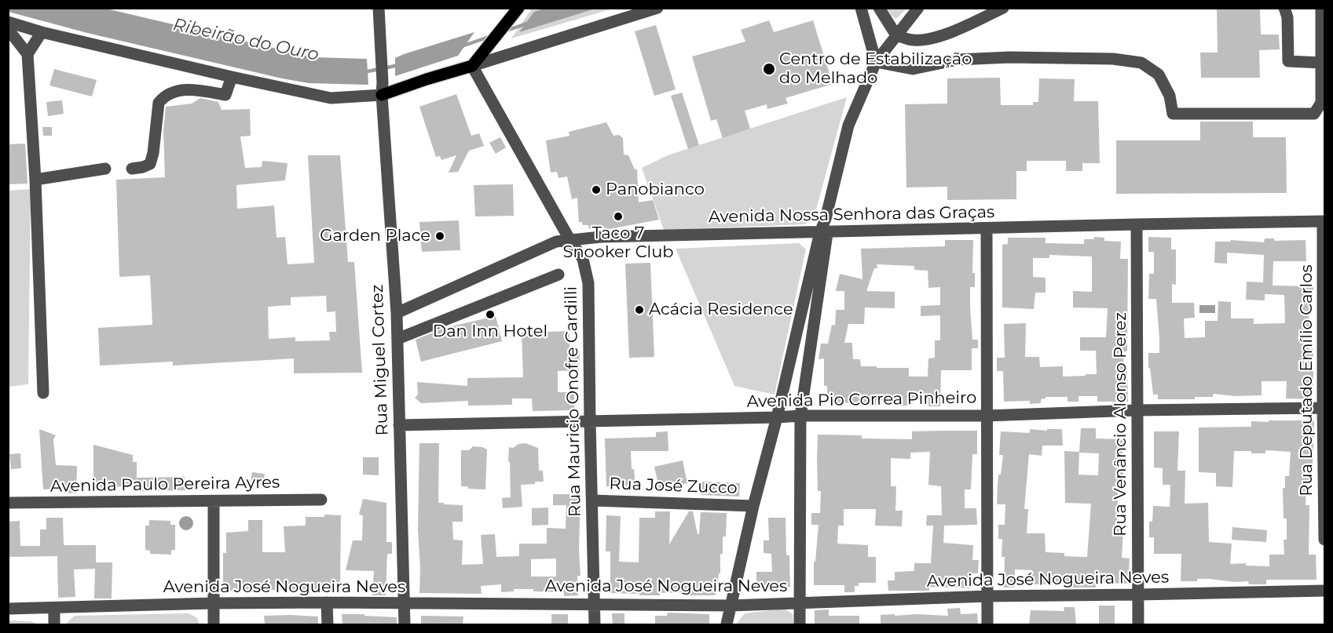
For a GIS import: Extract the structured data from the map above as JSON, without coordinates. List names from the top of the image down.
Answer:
{
  "streets": {
    "street": [
      "Avenida Nossa Senhora das Graças",
      "Rua Miguel Cortez",
      "Rua Deputado Emílio Carlos",
      "Avenida Pio Correa Pinheiro",
      "Rua Mauricio Onofre Cardilli",
      "Rua Venâncio Alonso Perez",
      "Avenida Paulo Pereira Ayres",
      "Rua José Zucco",
      "Avenida José Nogueira Neves"
    ]
  },
  "crossings": [
    ["Avenida Nossa Senhora das Graças", "Rua Miguel Cortez"],
    ["Avenida Nossa Senhora das Graças", "Rua Deputado Emílio Carlos"],
    ["Avenida Nossa Senhora das Graças", "Rua Mauricio Onofre Cardilli"],
    ["Avenida Nossa Senhora das Graças", "Rua Venâncio Alonso Perez"],
    ["Rua Miguel Cortez", "Avenida Pio Correa Pinheiro"],
    ["Rua Miguel Cortez", "Avenida José Nogueira Neves"],
    ["Rua Deputado Emílio Carlos", "Avenida Pio Correa Pinheiro"],
    ["Avenida Pio Correa Pinheiro", "Rua Mauricio Onofre Cardilli"],
    ["Avenida Pio Correa Pinheiro", "Rua Venâncio Alonso Perez"],
    ["Rua Mauricio Onofre Cardilli", "Rua José Zucco"],
    ["Rua Mauricio Onofre Cardilli", "Avenida José Nogueira Neves"],
    ["Rua Venâncio Alonso Perez", "Avenida José Nogueira Neves"]
  ],
  "water": ["Ribeirão do Ouro"],
  "places": [
    "Centro de Estabilização do Melhado",
    "Panobianco",
    "Taco 7 Snooker Club",
    "Garden Place",
    "Acácia Residence",
    "Dan Inn Hotel"
  ]
}
